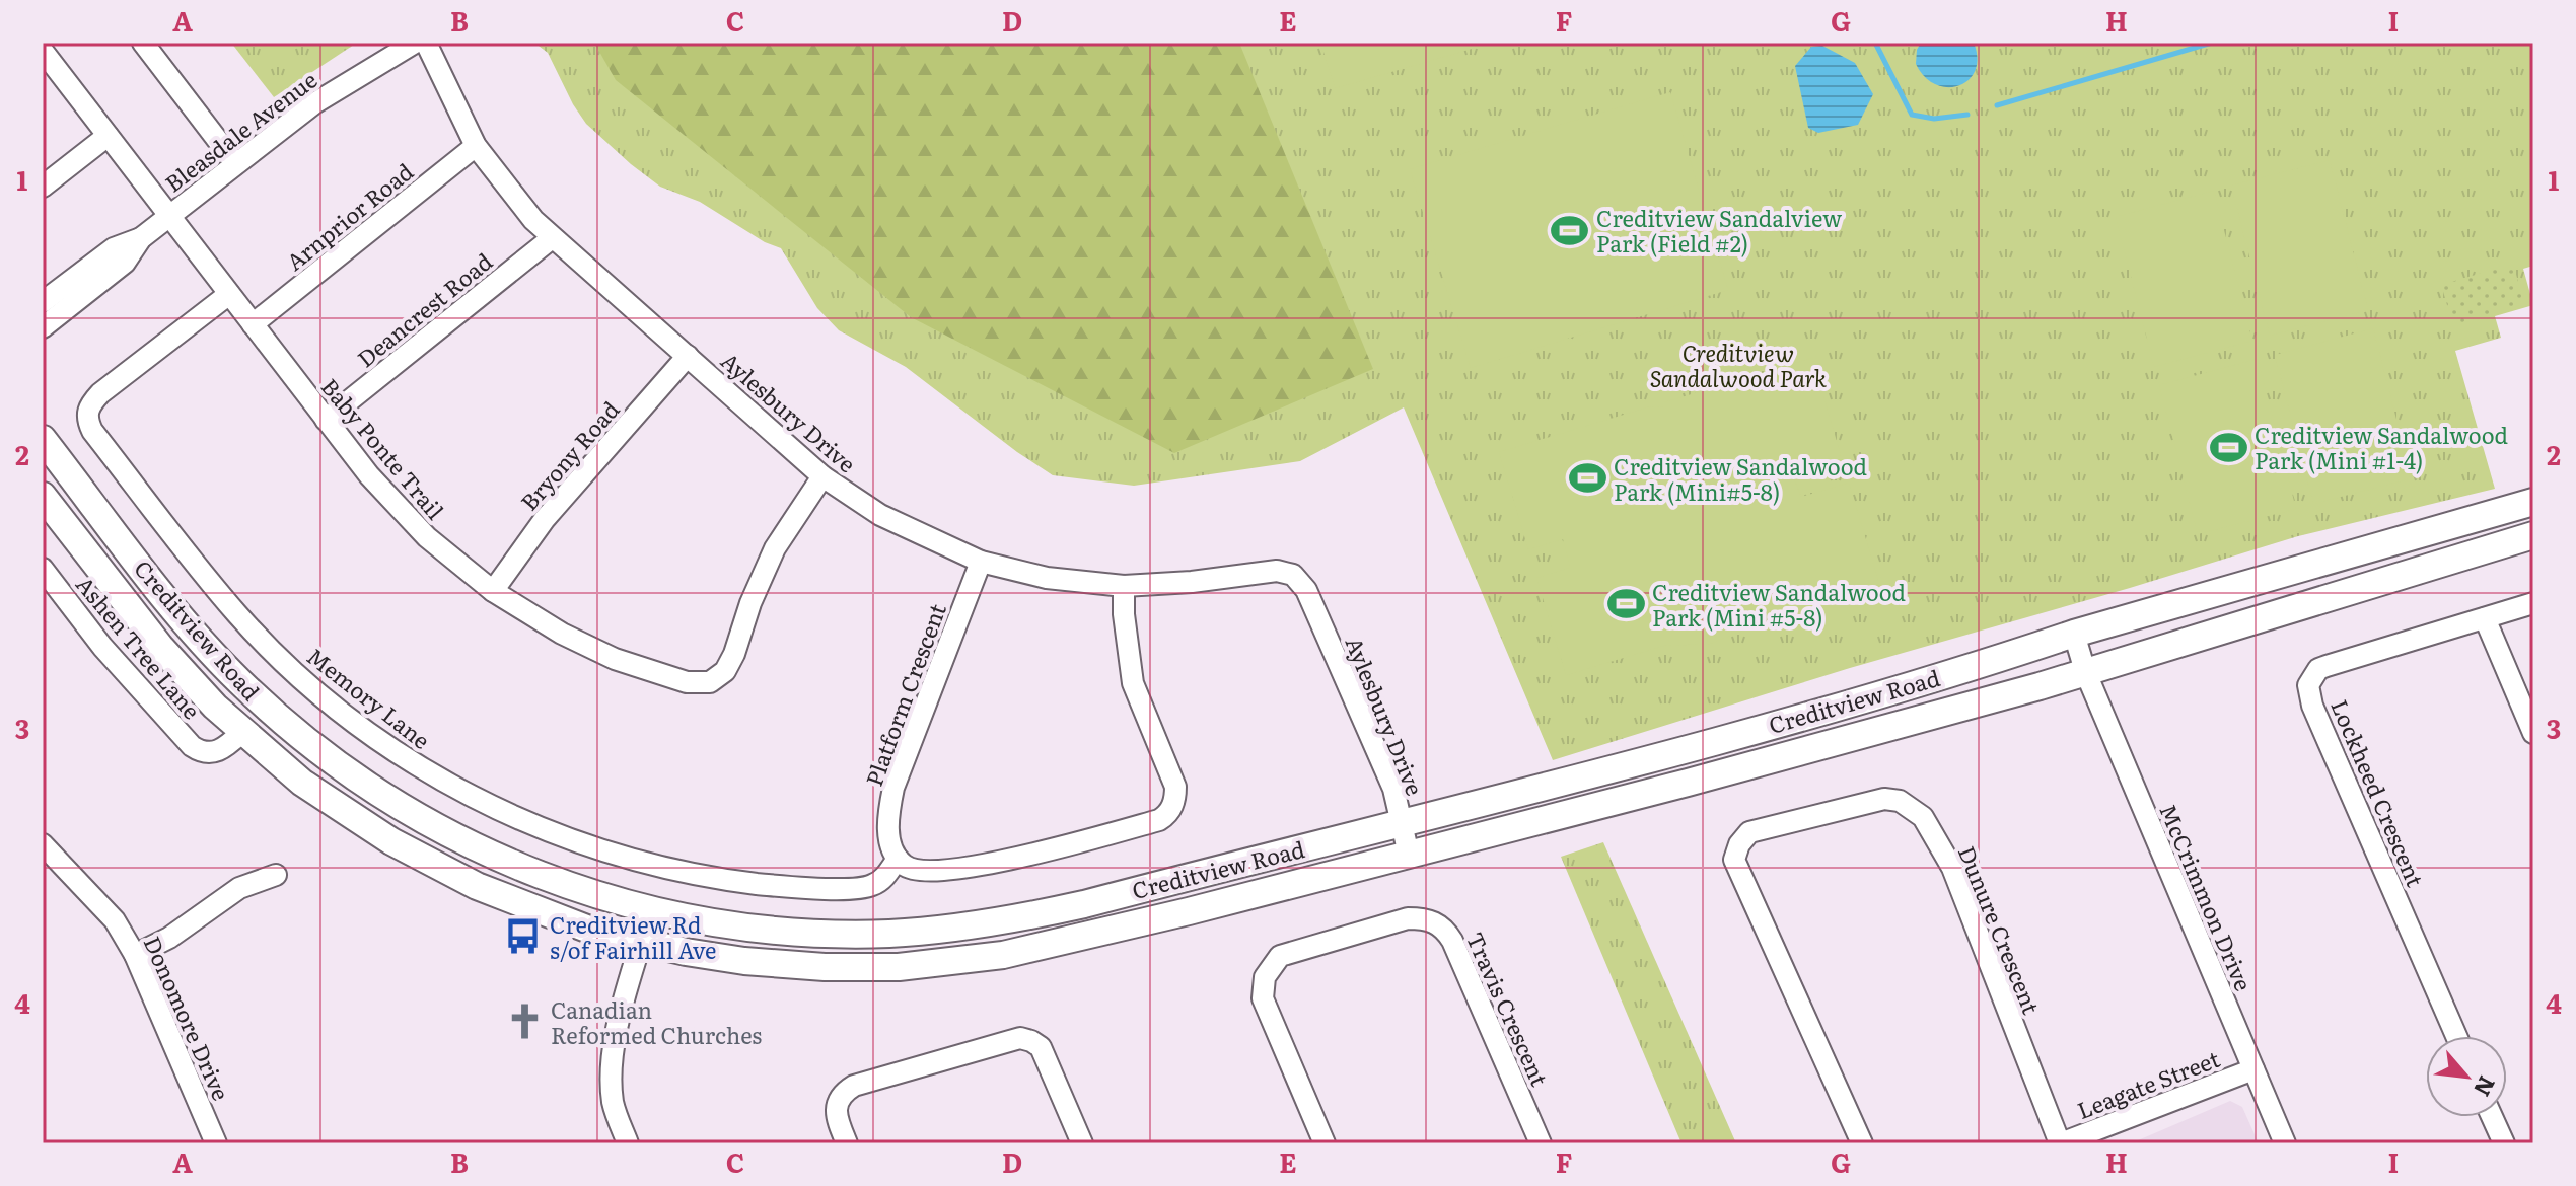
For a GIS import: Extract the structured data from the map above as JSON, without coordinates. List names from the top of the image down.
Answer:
{
  "streets": {
    "main road": ["Creditview Road"],
    "street": [
      "Bleasdale Avenue",
      "Arnprior Road",
      "Deancrest Road",
      "Aylesbury Drive",
      "Baby Ponte Trail",
      "Bryony Road",
      "Ashen Tree Lane",
      "Platform Crescent",
      "Memory Lane",
      "Lockheed Crescent",
      "McCrimmon Drive",
      "Dunure Crescent",
      "Travis Crescent",
      "Donomore Drive",
      "Leagate Street"
    ]
  },
  "crossings": [
    ["Bleasdale Avenue", "Baby Ponte Trail"],
    ["Arnprior Road", "Aylesbury Drive"],
    ["Arnprior Road", "Baby Ponte Trail"],
    ["Deancrest Road", "Aylesbury Drive"],
    ["Deancrest Road", "Baby Ponte Trail"],
    ["Aylesbury Drive", "Baby Ponte Trail"],
    ["Aylesbury Drive", "Bryony Road"],
    ["Aylesbury Drive", "Creditview Road"],
    ["Aylesbury Drive", "Platform Crescent"],
    ["Baby Ponte Trail", "Bryony Road"],
    ["Baby Ponte Trail", "Memory Lane"],
    ["Creditview Road", "Ashen Tree Lane"],
    ["Creditview Road", "McCrimmon Drive"],
    ["Platform Crescent", "Memory Lane"],
    ["McCrimmon Drive", "Leagate Street"],
    ["Dunure Crescent", "Leagate Street"]
  ],
  "parks": ["Creditview Sandalwood Park"],
  "places": {
    "sports": [
      "Creditview Sandalview Park (Field #2)",
      "Creditview Sandalwood Park (Mini #1-4)",
      "Creditview Sandalwood Park (Mini#5-8)",
      "Creditview Sandalwood Park (Mini #5-8)"
    ],
    "bus stop": ["Creditview Rd s/of Fairhill Ave"],
    "church": ["Canadian Reformed Churches"]
  },
  "north": "bottom right",
  "grid": {
    "columns": [
      "A",
      "B",
      "C",
      "D",
      "E",
      "F",
      "G",
      "H",
      "I"
    ],
    "rows": [
      "1",
      "2",
      "3",
      "4"
    ]
  }
}
